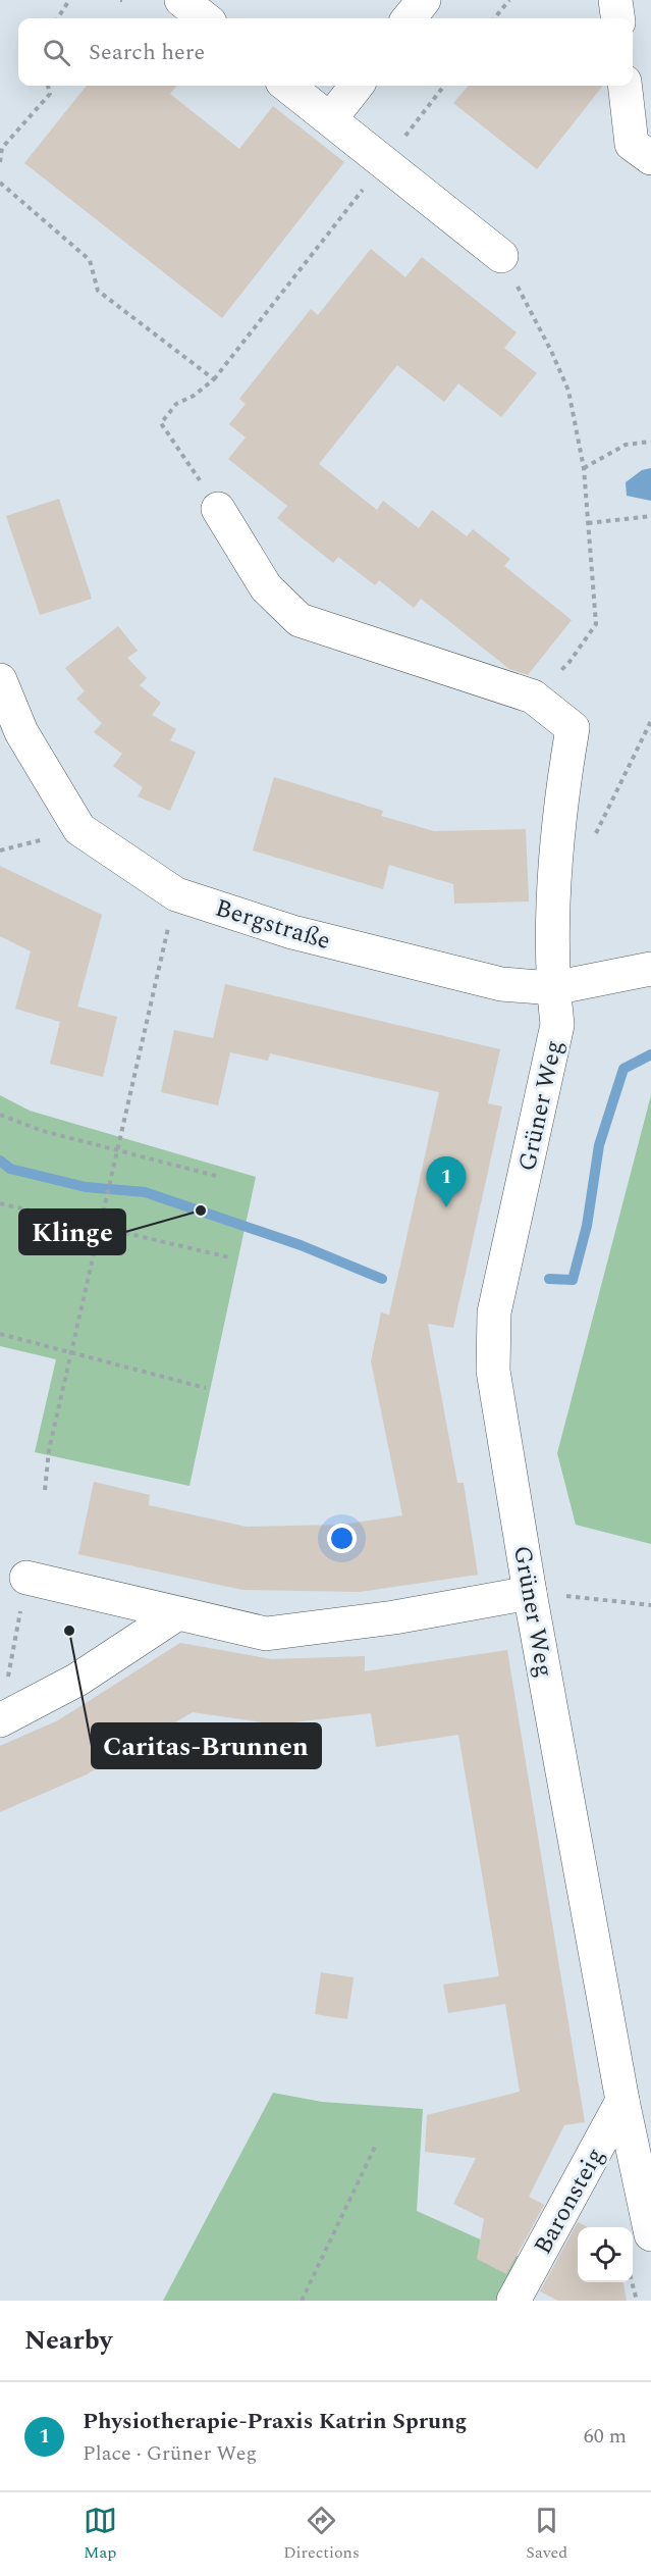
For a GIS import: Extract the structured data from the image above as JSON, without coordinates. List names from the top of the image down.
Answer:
{
  "streets": {
    "street": ["Bergstraße", "Grüner Weg", "Baronsteig"]
  },
  "crossings": [
    ["Bergstraße", "Grüner Weg"],
    ["Grüner Weg", "Baronsteig"]
  ],
  "places": ["Klinge", "Caritas-Brunnen"],
  "page": {
    "search": "Search here",
    "pins": "1",
    "heading": "Nearby",
    "list": [
      {
        "mark": "1",
        "name": "Physiotherapie-Praxis Katrin Sprung",
        "note": "Place · Grüner Weg",
        "value": "60 m"
      }
    ],
    "nav": ["Map", "Directions", "Saved"]
  }
}
